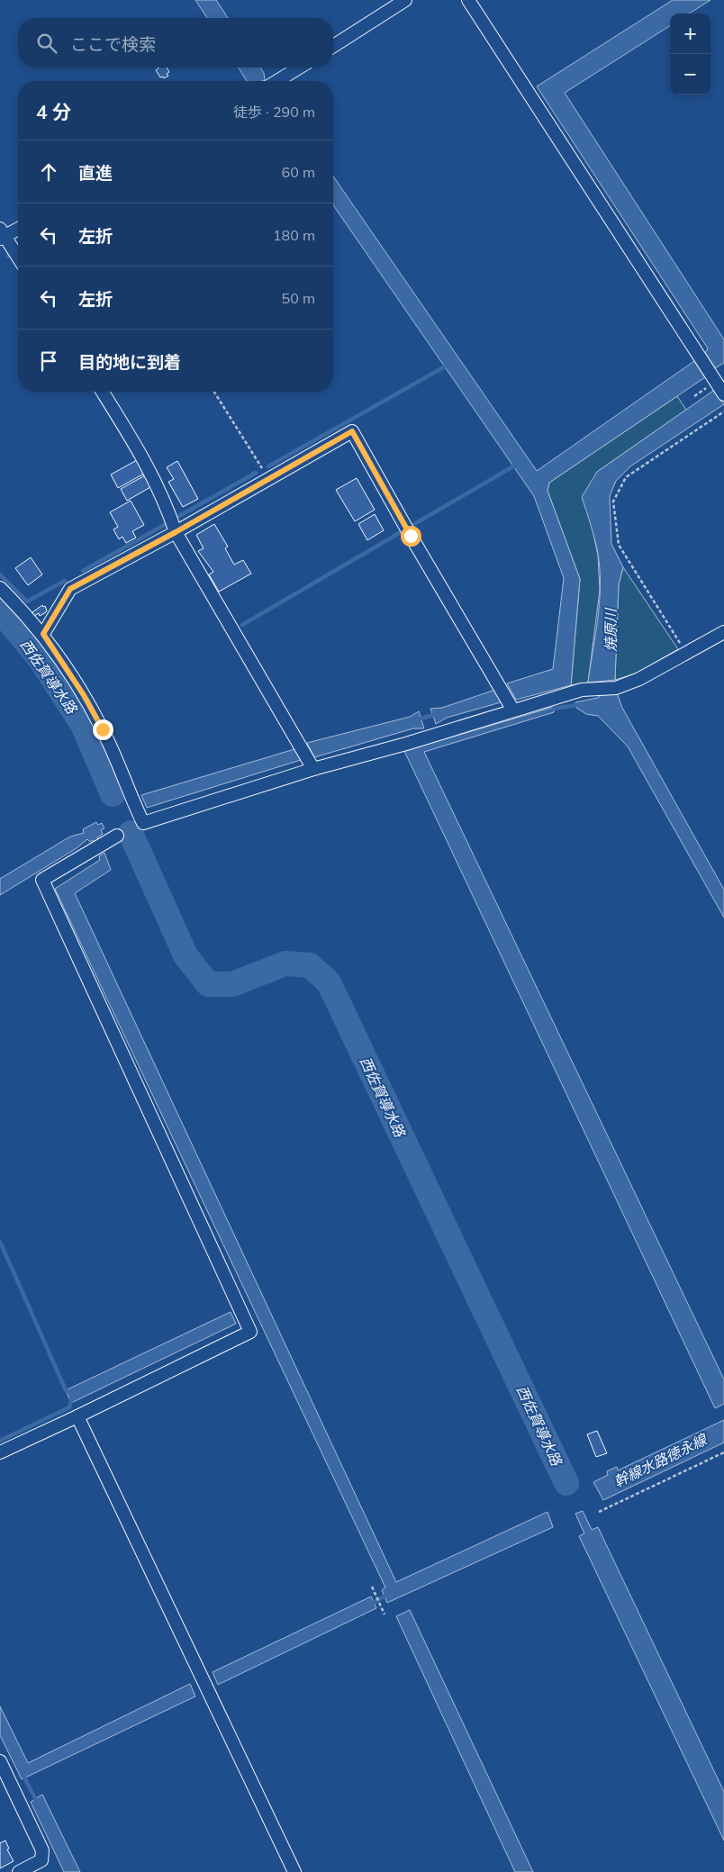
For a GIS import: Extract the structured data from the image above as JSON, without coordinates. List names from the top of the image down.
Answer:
{
  "water": ["焼原川", "西佐賀導水路", "幹線水路徳永線"],
  "page": {
    "map_buttons": ["+", "−"],
    "search": "ここで検索",
    "heading": ["4 分", "徒歩 · 290 m"],
    "list": [
      ["直進", "60 m"],
      ["左折", "180 m"],
      ["左折", "50 m"],
      "目的地に到着"
    ]
  }
}
